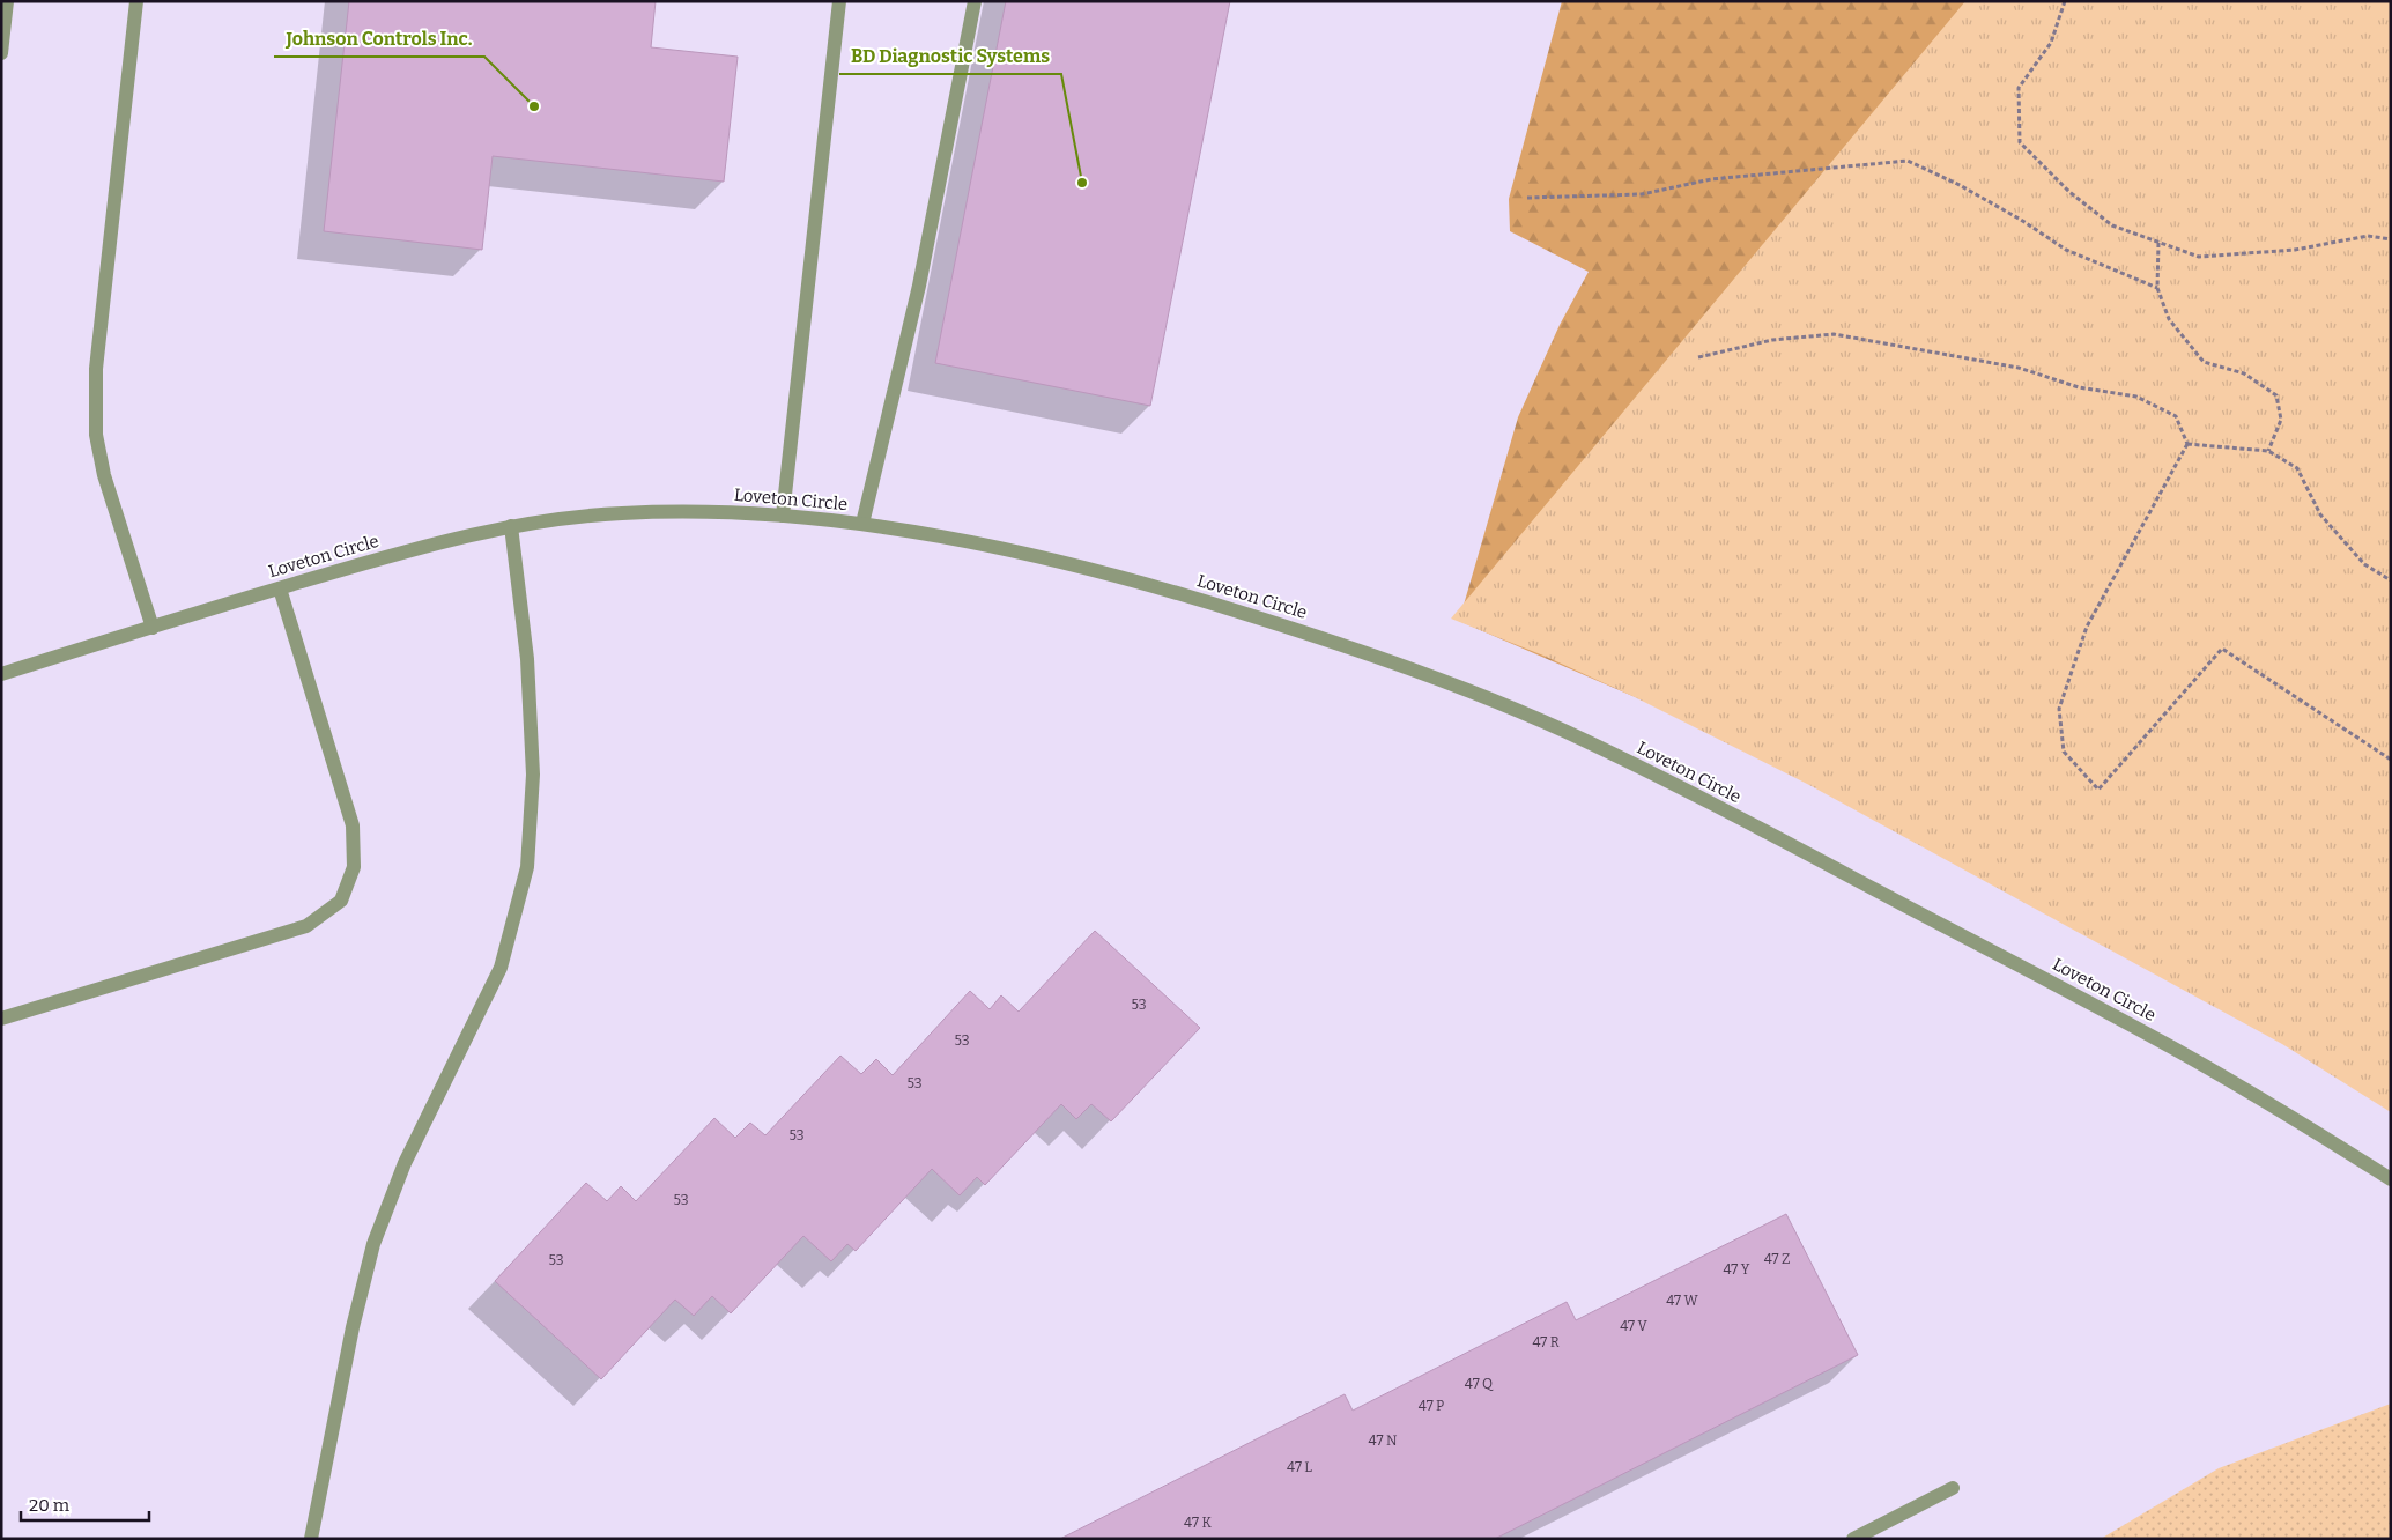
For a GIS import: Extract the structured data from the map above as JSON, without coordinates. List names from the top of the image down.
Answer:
{
  "streets": {
    "street": ["Loveton Circle"]
  },
  "places": ["Johnson Controls Inc.", "BD Diagnostic Systems"],
  "house_numbers": [
    "53",
    "53",
    "53",
    "53",
    "53",
    "47 Z",
    "53",
    "47 Y",
    "47 W",
    "47 V",
    "47 R",
    "47 Q",
    "47 P",
    "47 N",
    "47 L",
    "47 K"
  ],
  "scale_bar": "20 m"
}
